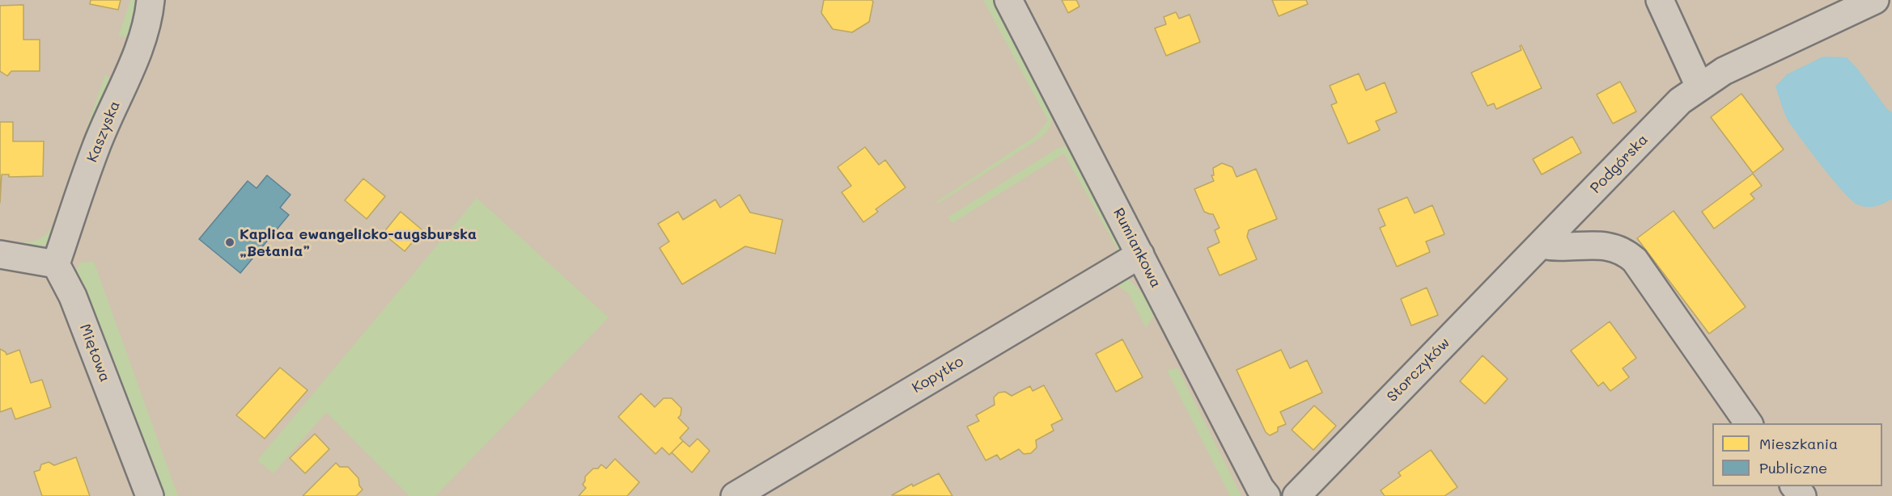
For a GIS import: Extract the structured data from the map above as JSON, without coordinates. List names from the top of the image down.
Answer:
{
  "streets": {
    "street": [
      "Kaszyska",
      "Podgórska",
      "Rumiankowa",
      "Miętowa",
      "Storczyków",
      "Kopytko"
    ]
  },
  "crossings": [
    ["Kaszyska", "Miętowa"],
    ["Podgórska", "Storczyków"],
    ["Rumiankowa", "Kopytko"]
  ],
  "places": ["Kaplica ewangelicko-augsburska „Betania”"],
  "legend": ["Mieszkania", "Publiczne"]
}
